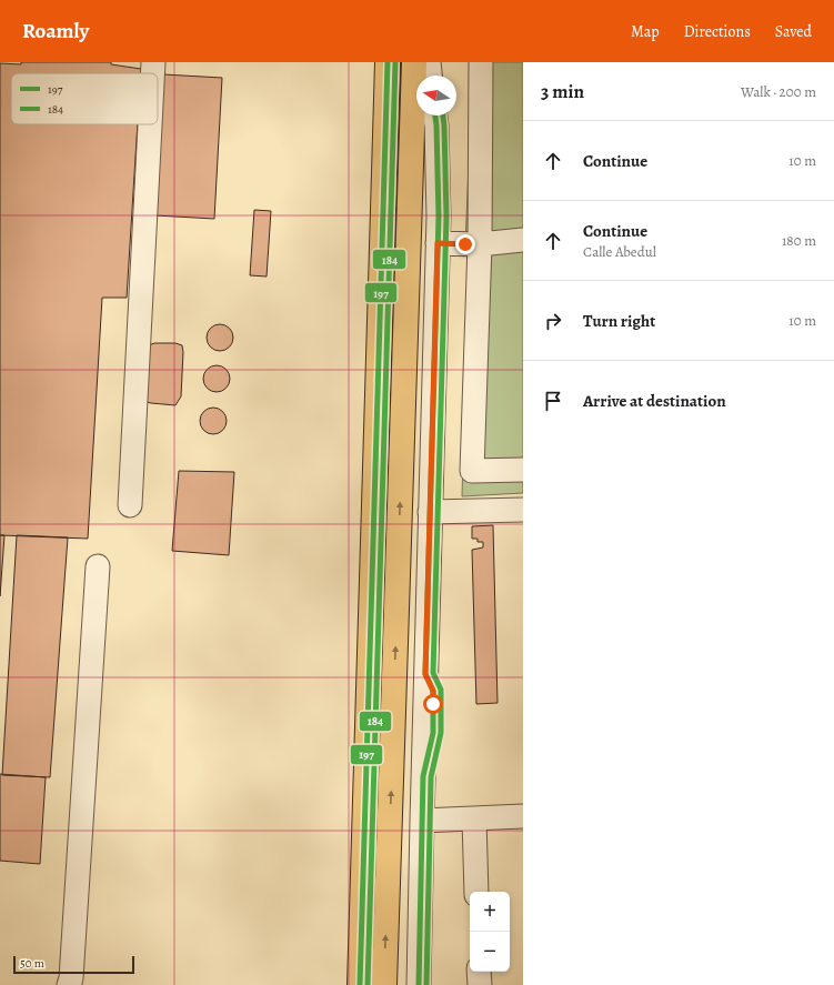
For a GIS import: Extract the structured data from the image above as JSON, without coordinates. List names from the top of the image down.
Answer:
{
  "lines": ["transit line 197", "transit line 184"],
  "legend": ["197", "184"],
  "scale_bar": "50 m",
  "north": "left",
  "page": {
    "header": "Roamly",
    "nav": ["Map", "Directions", "Saved"],
    "heading": ["3 min", "Walk · 200 m"],
    "list": [
      ["Continue", "10 m"],
      ["Continue", "Calle Abedul", "180 m"],
      ["Turn right", "10 m"],
      "Arrive at destination"
    ],
    "map_buttons": ["+", "−"],
    "scale": "50 m"
  }
}
